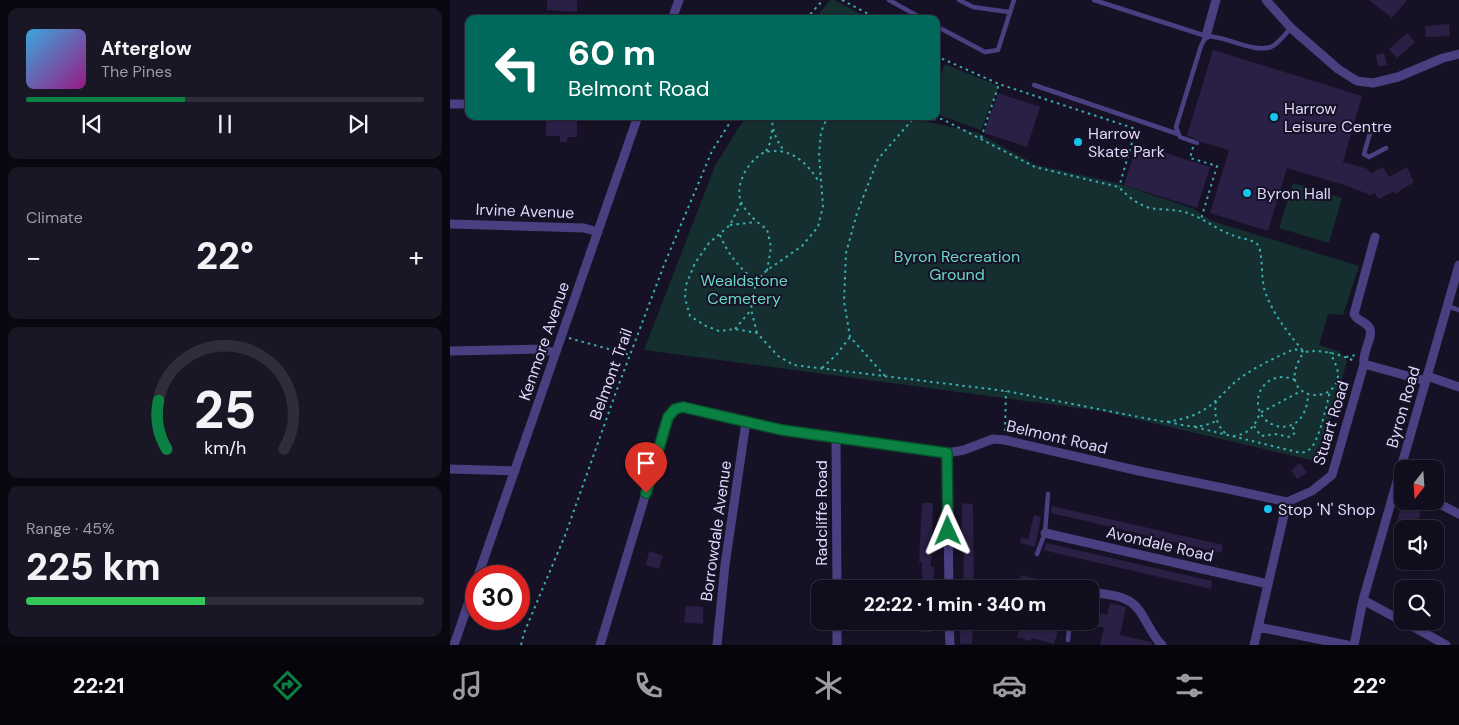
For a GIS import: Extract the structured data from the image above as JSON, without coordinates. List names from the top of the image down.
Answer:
{
  "streets": {
    "street": [
      "Irvine Avenue",
      "Kenmore Avenue",
      "Byron Road",
      "Stuart Road",
      "Belmont Road",
      "Radcliffe Road",
      "Borrowdale Avenue",
      "Avondale Road"
    ],
    "path": ["Belmont Trail"]
  },
  "crossings": [
    ["Irvine Avenue", "Kenmore Avenue"],
    ["Byron Road", "Stuart Road"],
    ["Stuart Road", "Belmont Road"],
    ["Belmont Road", "Radcliffe Road"],
    ["Belmont Road", "Borrowdale Avenue"]
  ],
  "parks": ["Byron Recreation Ground", "Wealdstone Cemetery"],
  "places": [
    "Harrow Leisure Centre",
    "Harrow Skate Park",
    "Byron Hall",
    "Stop 'N' Shop"
  ],
  "north": "bottom",
  "page": {
    "turn": ["60 m", "Belmont Road"],
    "song": ["Afterglow", "The Pines"],
    "tile": [
      "Climate",
      ["Range · 45%", "225 km"]
    ],
    "heat": ["−", "22°", "+"],
    "limit": "30",
    "trip": "22:22 · 1 min · 340 m",
    "tabs": ["22:21", "22°"],
    "gauge": ["25", "km/h"]
  }
}
